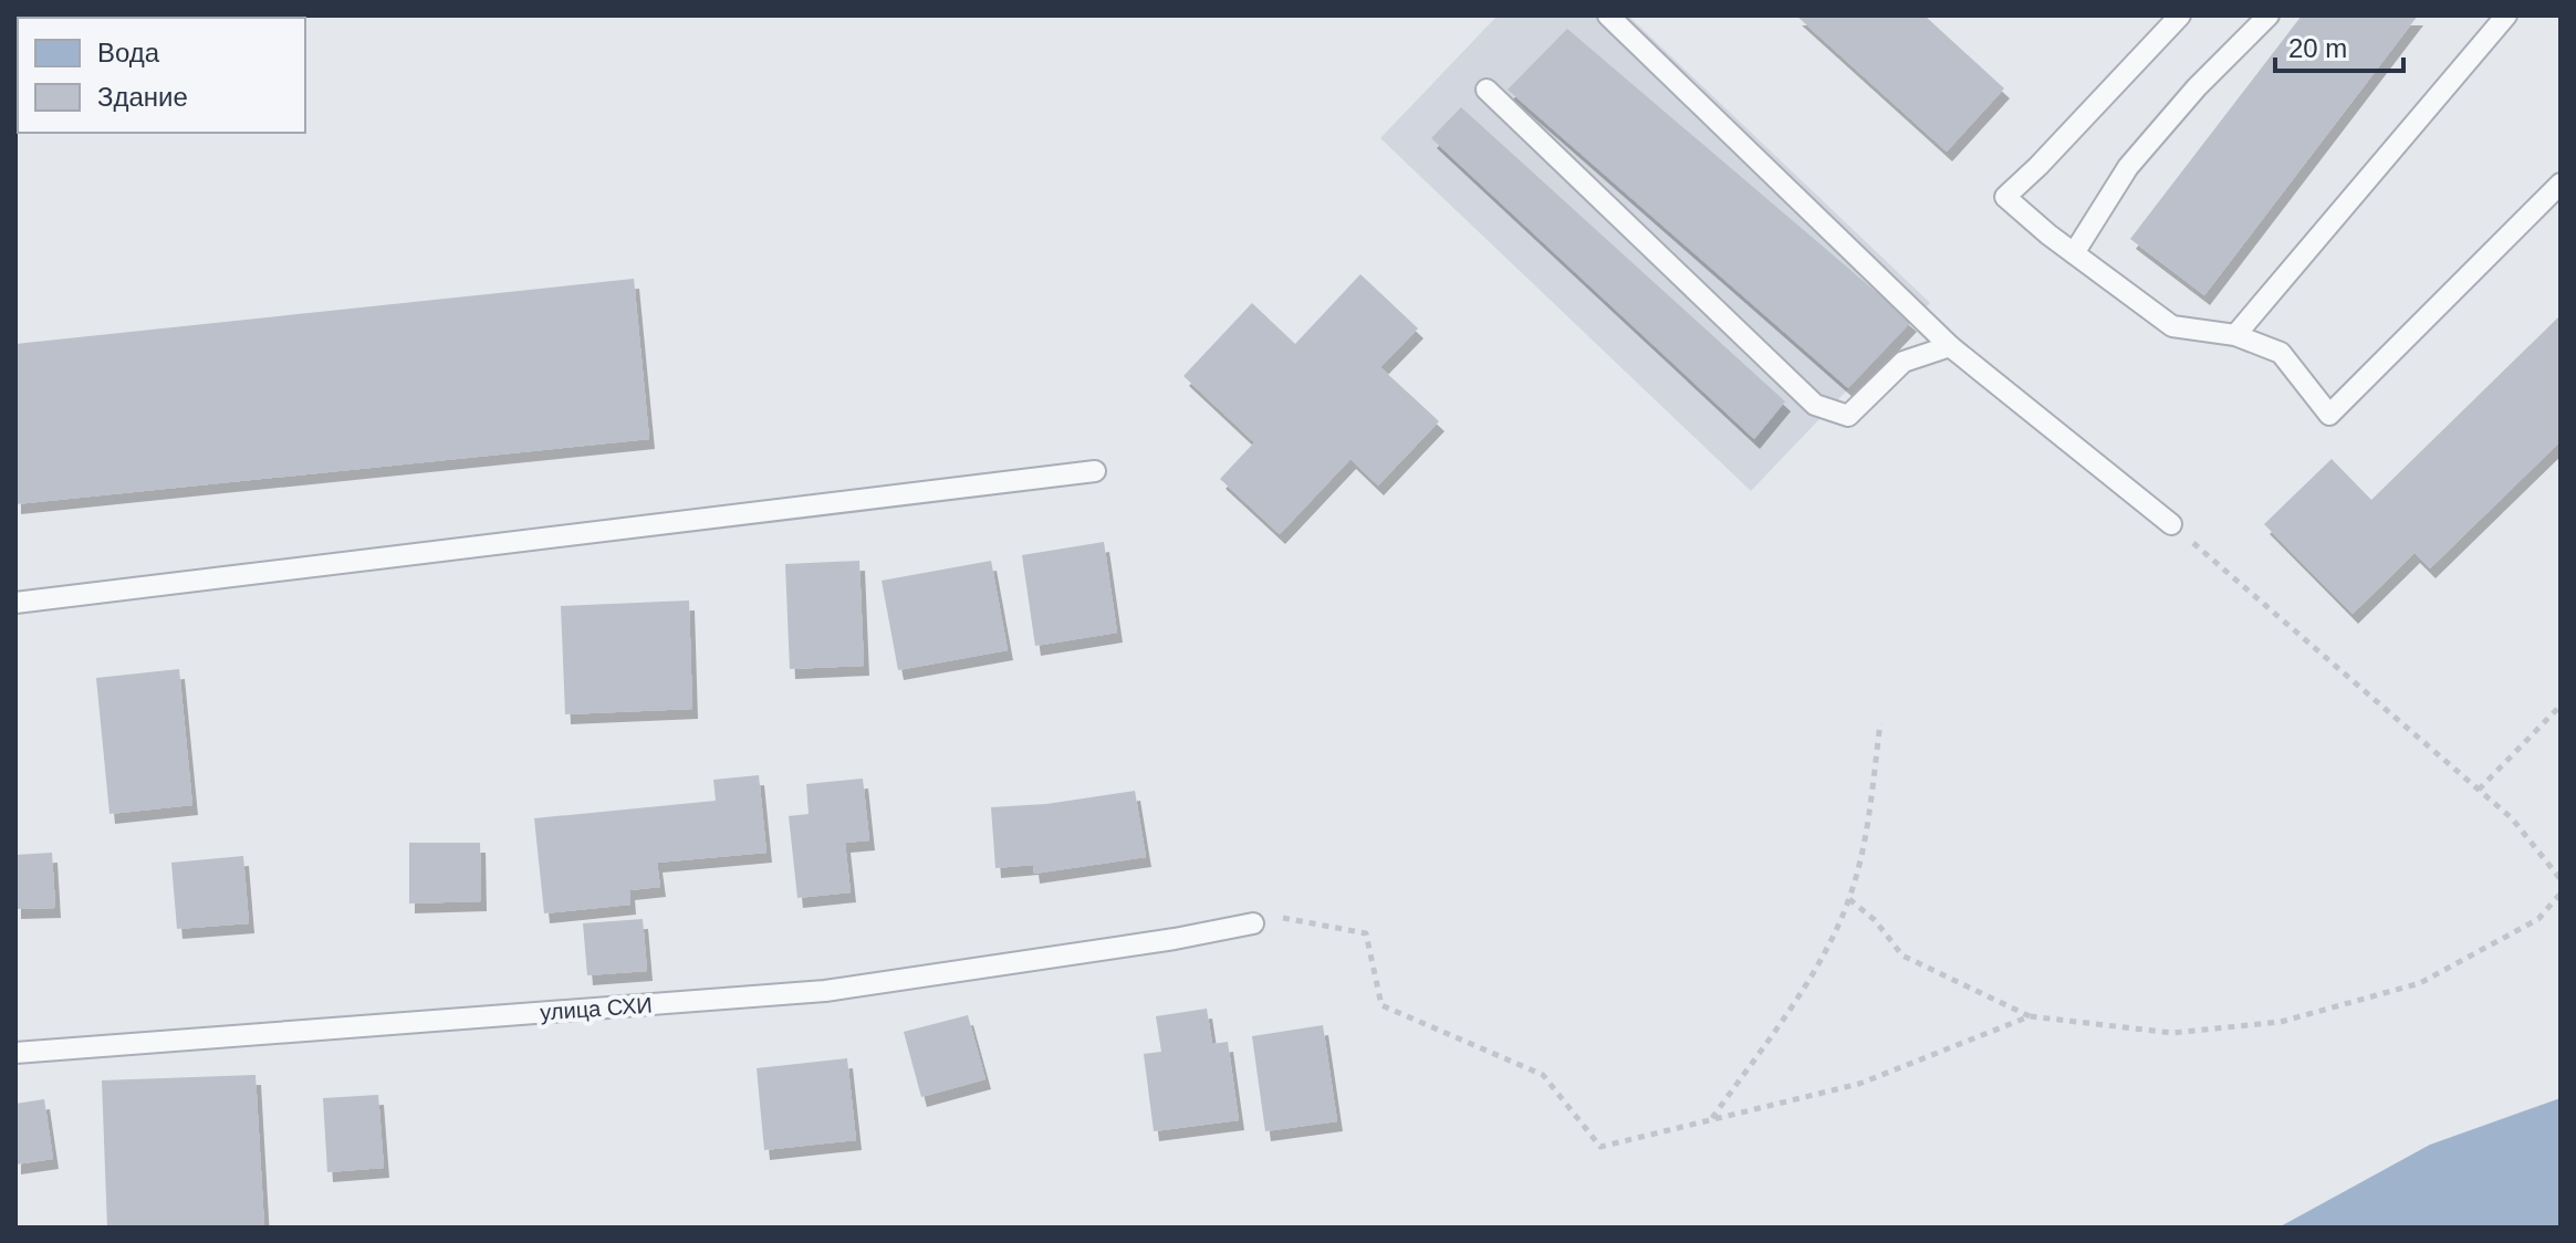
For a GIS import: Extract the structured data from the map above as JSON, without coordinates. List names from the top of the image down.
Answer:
{
  "streets": {
    "lane": ["улица СХИ"]
  },
  "legend": ["Вода", "Здание"],
  "scale_bar": "20 m"
}
